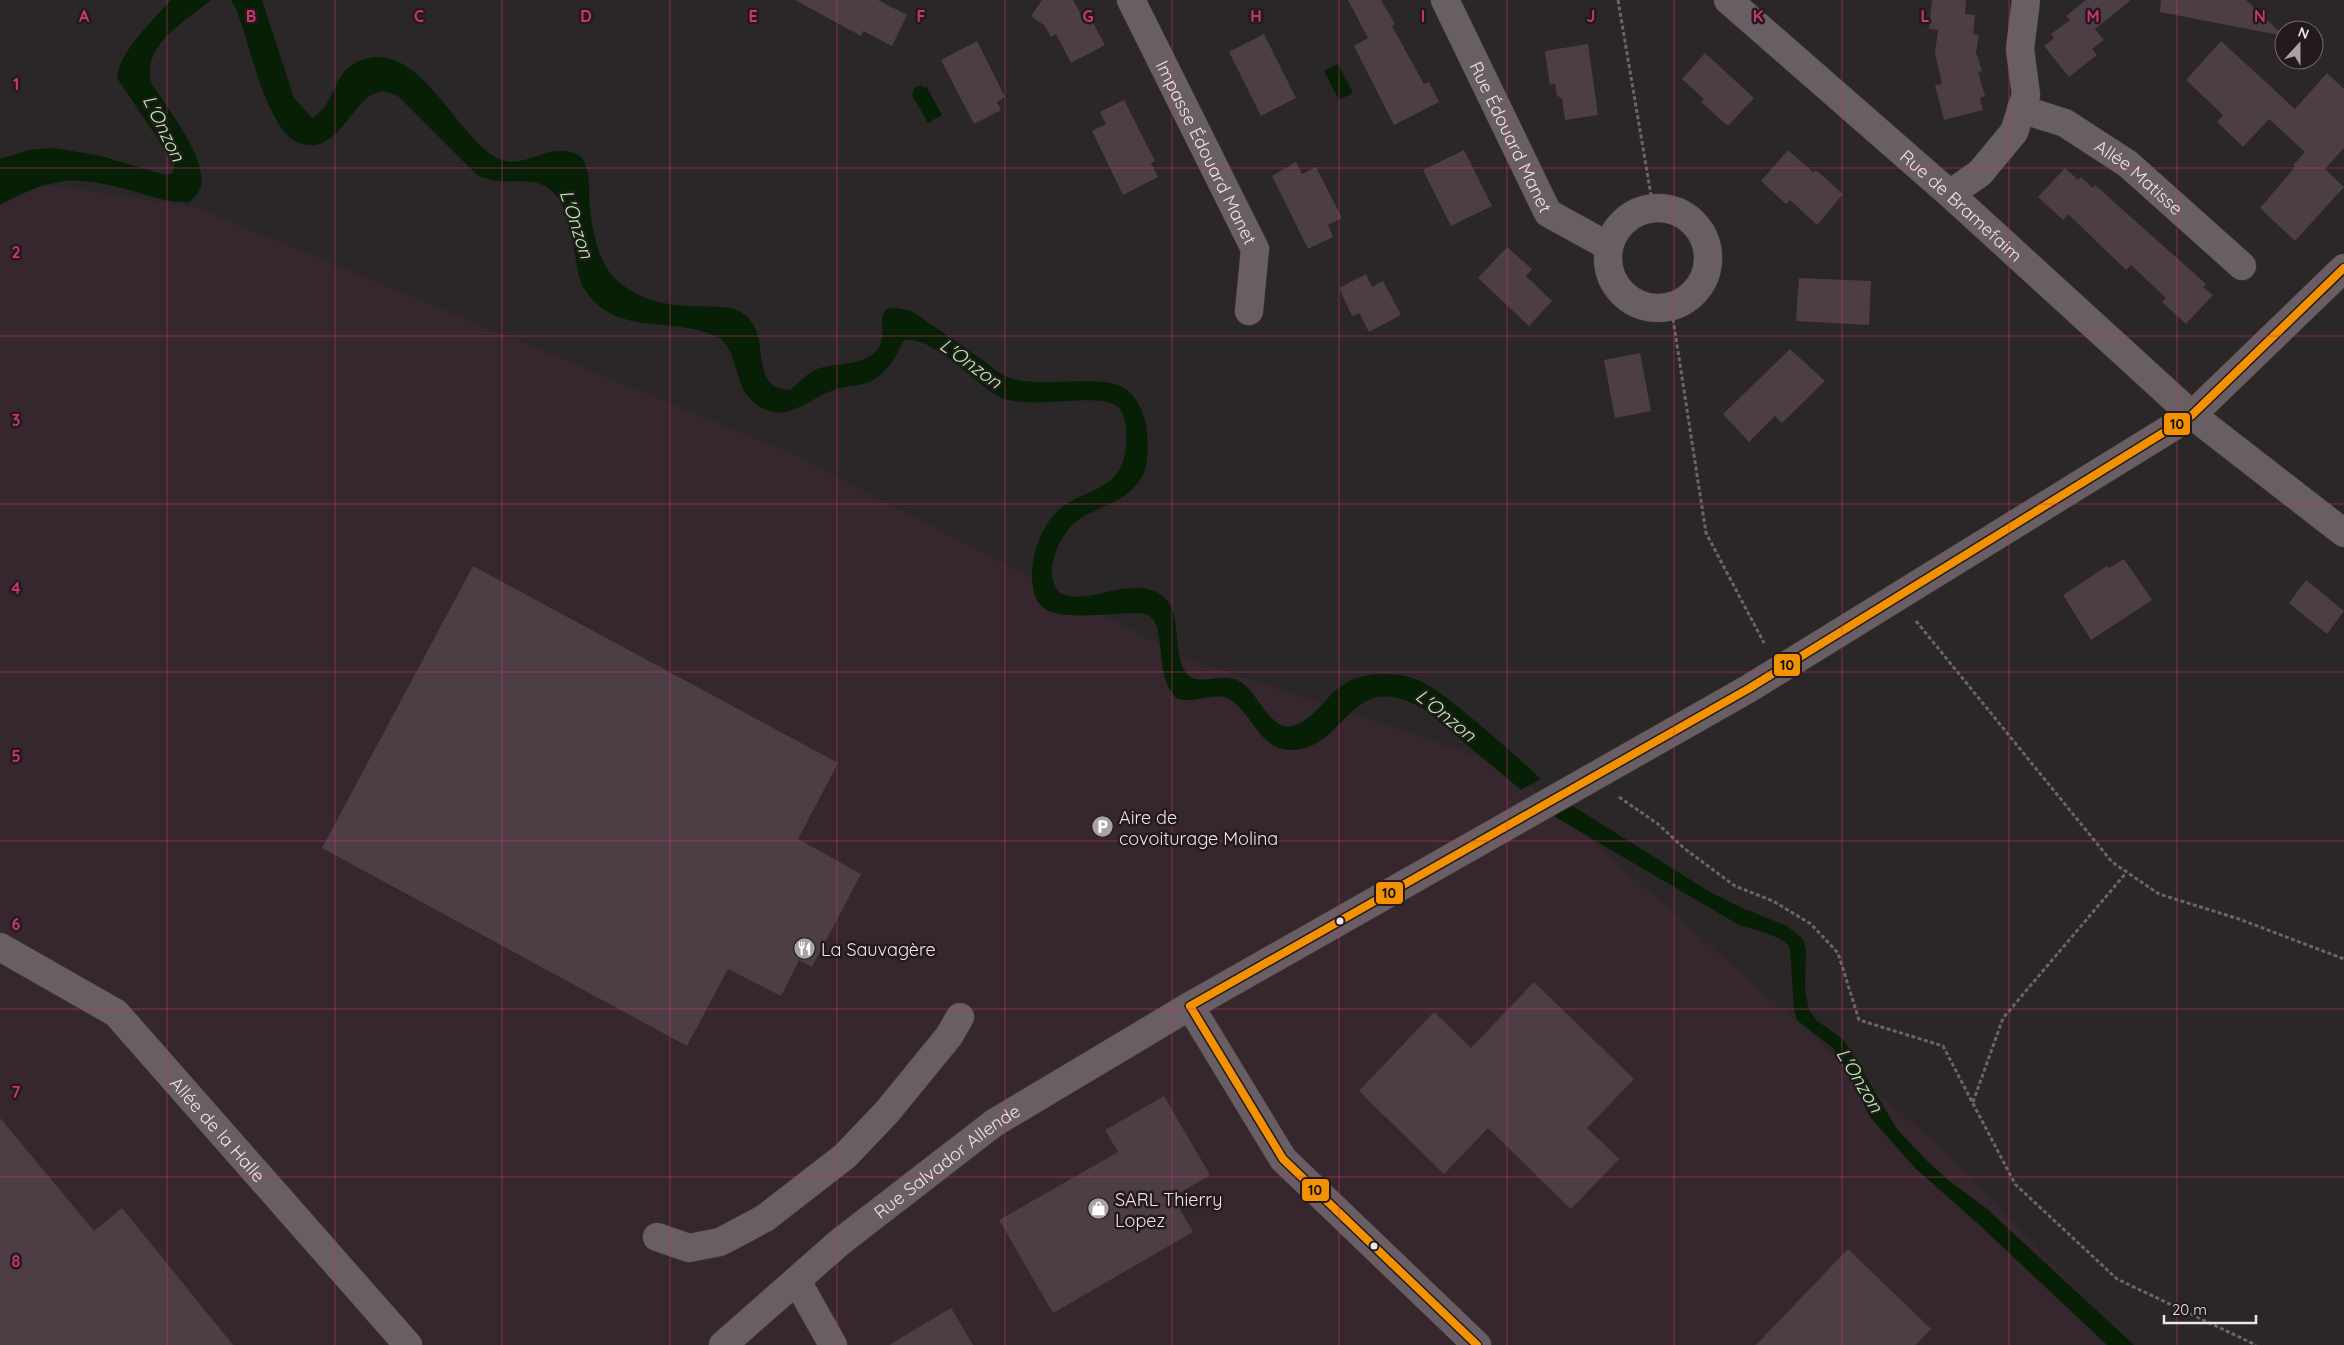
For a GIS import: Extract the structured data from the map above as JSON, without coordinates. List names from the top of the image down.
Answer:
{
  "streets": {
    "street": [
      "Rue Édouard Manet",
      "Impasse Édouard Manet",
      "Allée Matisse",
      "Rue de Bramefaim",
      "Allée de la Halle",
      "Rue Salvador Allende"
    ]
  },
  "crossings": [
    ["Rue de Bramefaim", "Rue Salvador Allende"]
  ],
  "water": ["L'Onzon"],
  "places": {
    "parking": ["Aire de covoiturage Molina"],
    "restaurant": ["La Sauvagère"],
    "shop": ["SARL Thierry Lopez"]
  },
  "lines": ["transit line 10"],
  "scale_bar": "20 m",
  "north": "top",
  "grid": {
    "columns": [
      "A",
      "B",
      "C",
      "D",
      "E",
      "F",
      "G",
      "H",
      "I",
      "J",
      "K",
      "L",
      "M",
      "N"
    ],
    "rows": [
      "1",
      "2",
      "3",
      "4",
      "5",
      "6",
      "7",
      "8"
    ]
  }
}
